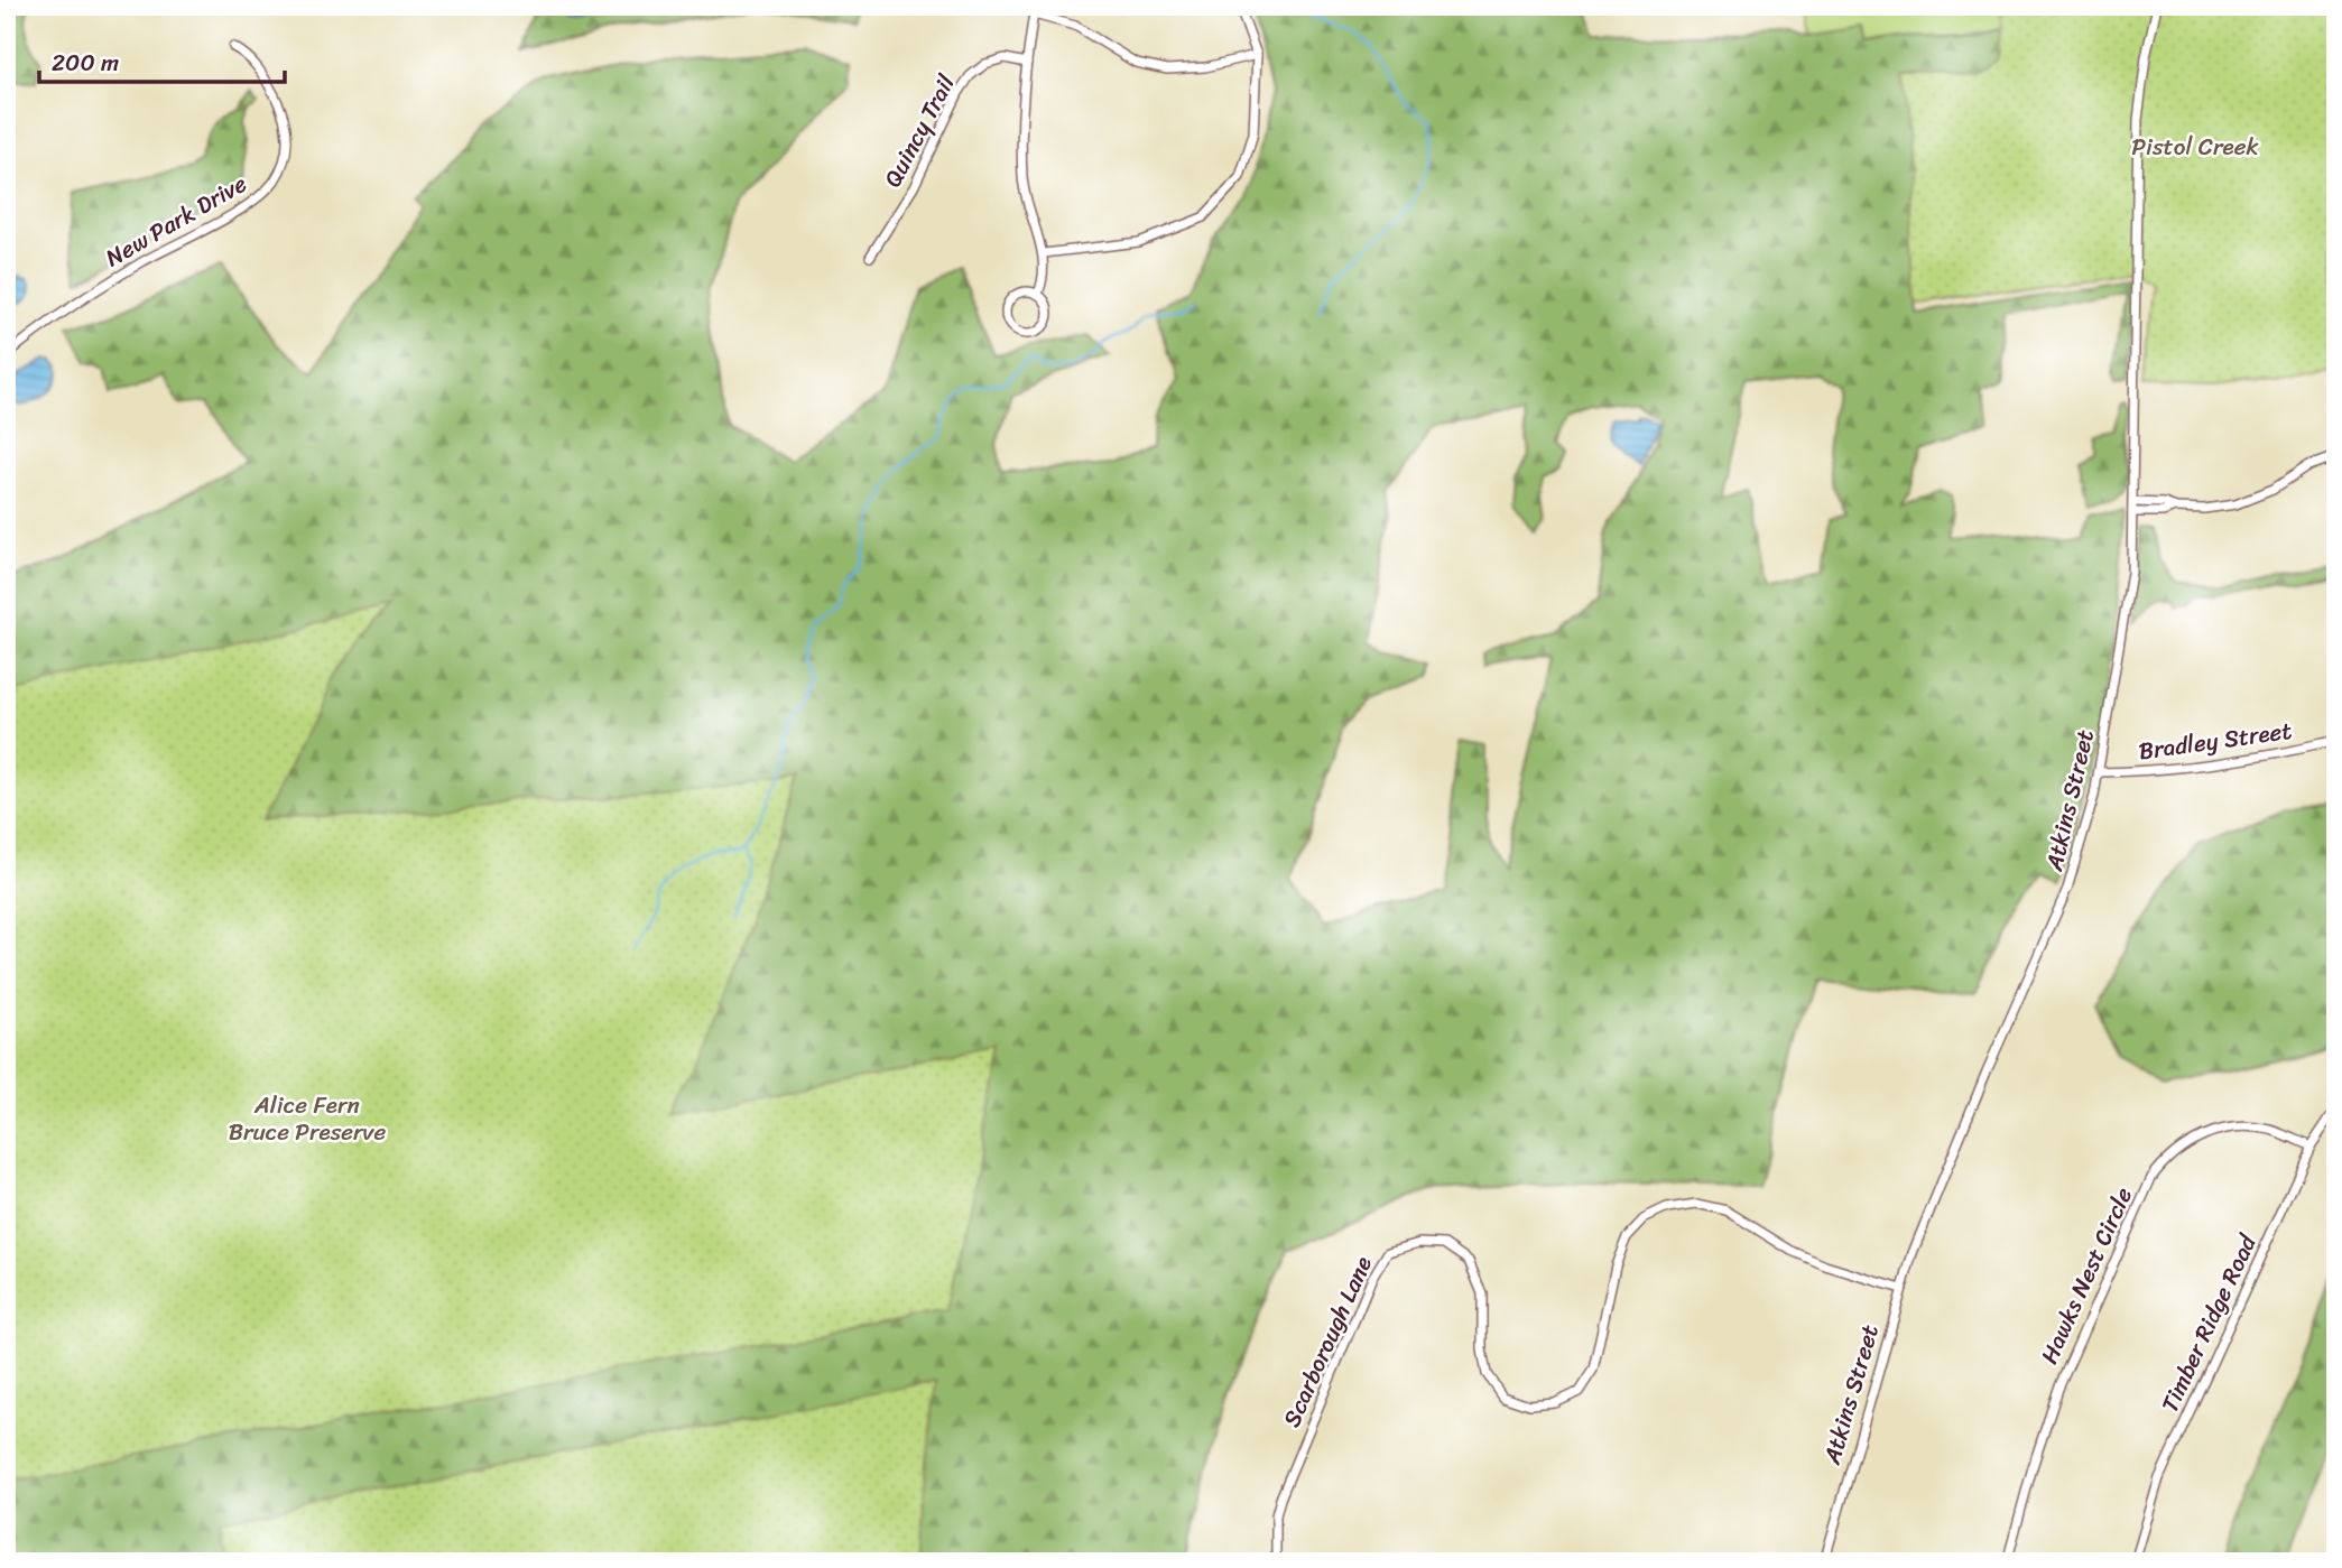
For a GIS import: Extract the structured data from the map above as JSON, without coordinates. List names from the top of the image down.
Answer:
{
  "streets": {
    "street": [
      "Quincy Trail",
      "New Park Drive",
      "Bradley Street",
      "Atkins Street",
      "Hawks Nest Circle",
      "Timber Ridge Road",
      "Scarborough Lane"
    ]
  },
  "crossings": [
    ["Bradley Street", "Atkins Street"],
    ["Atkins Street", "Scarborough Lane"],
    ["Hawks Nest Circle", "Timber Ridge Road"]
  ],
  "parks": ["Pistol Creek", "Alice Fern Bruce Preserve"],
  "scale_bar": "200 m"
}
